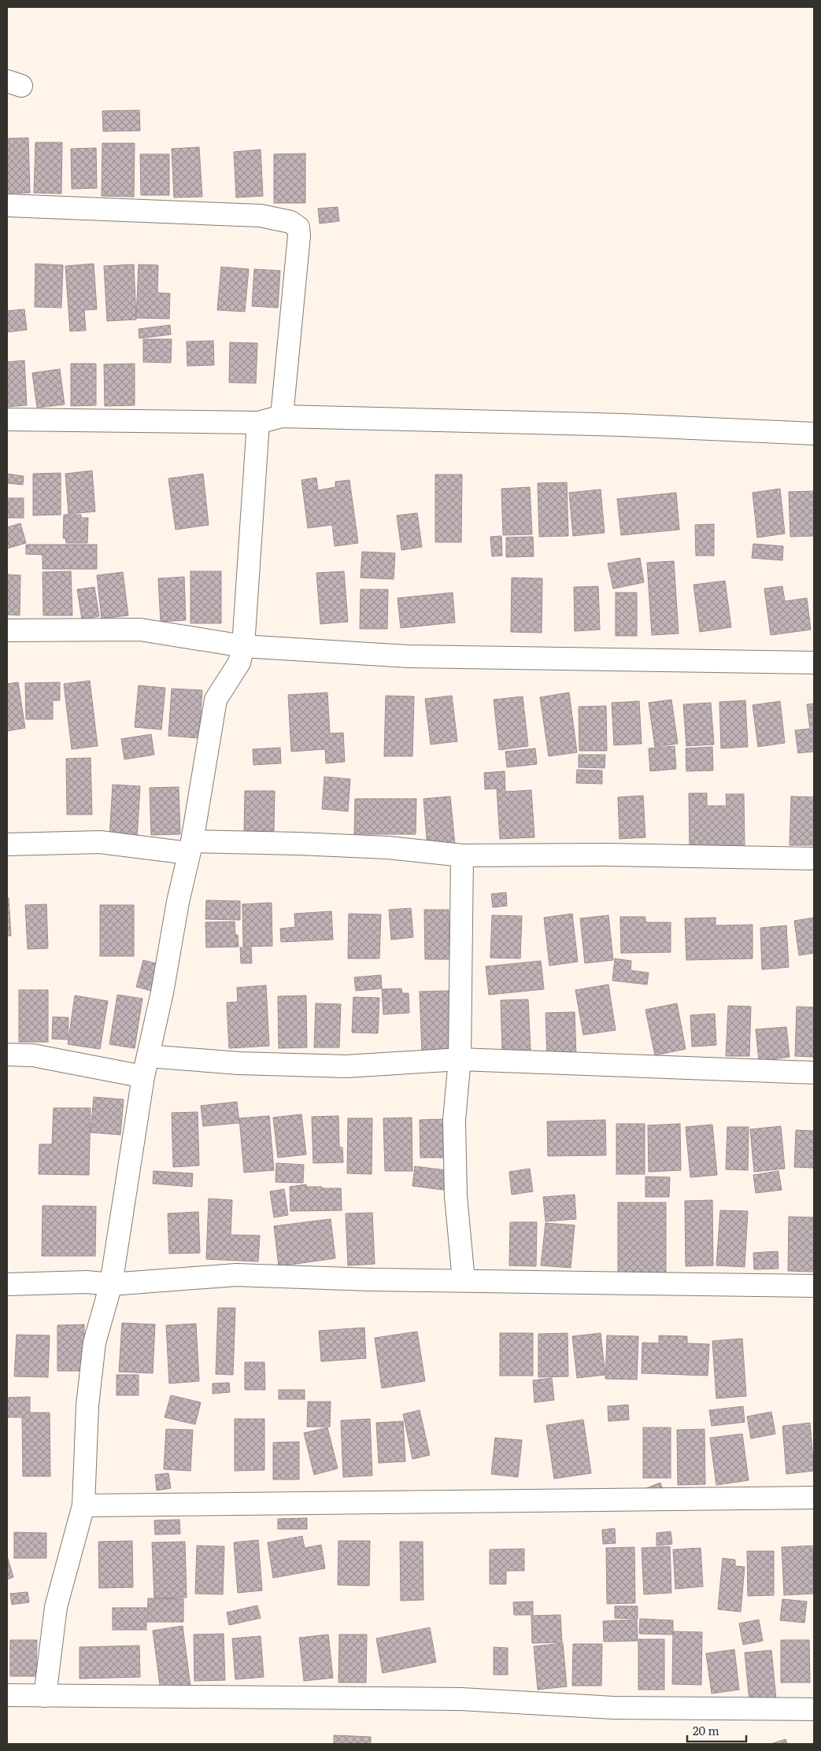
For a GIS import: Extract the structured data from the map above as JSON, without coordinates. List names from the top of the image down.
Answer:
{
  "scale_bar": "20 m"
}
